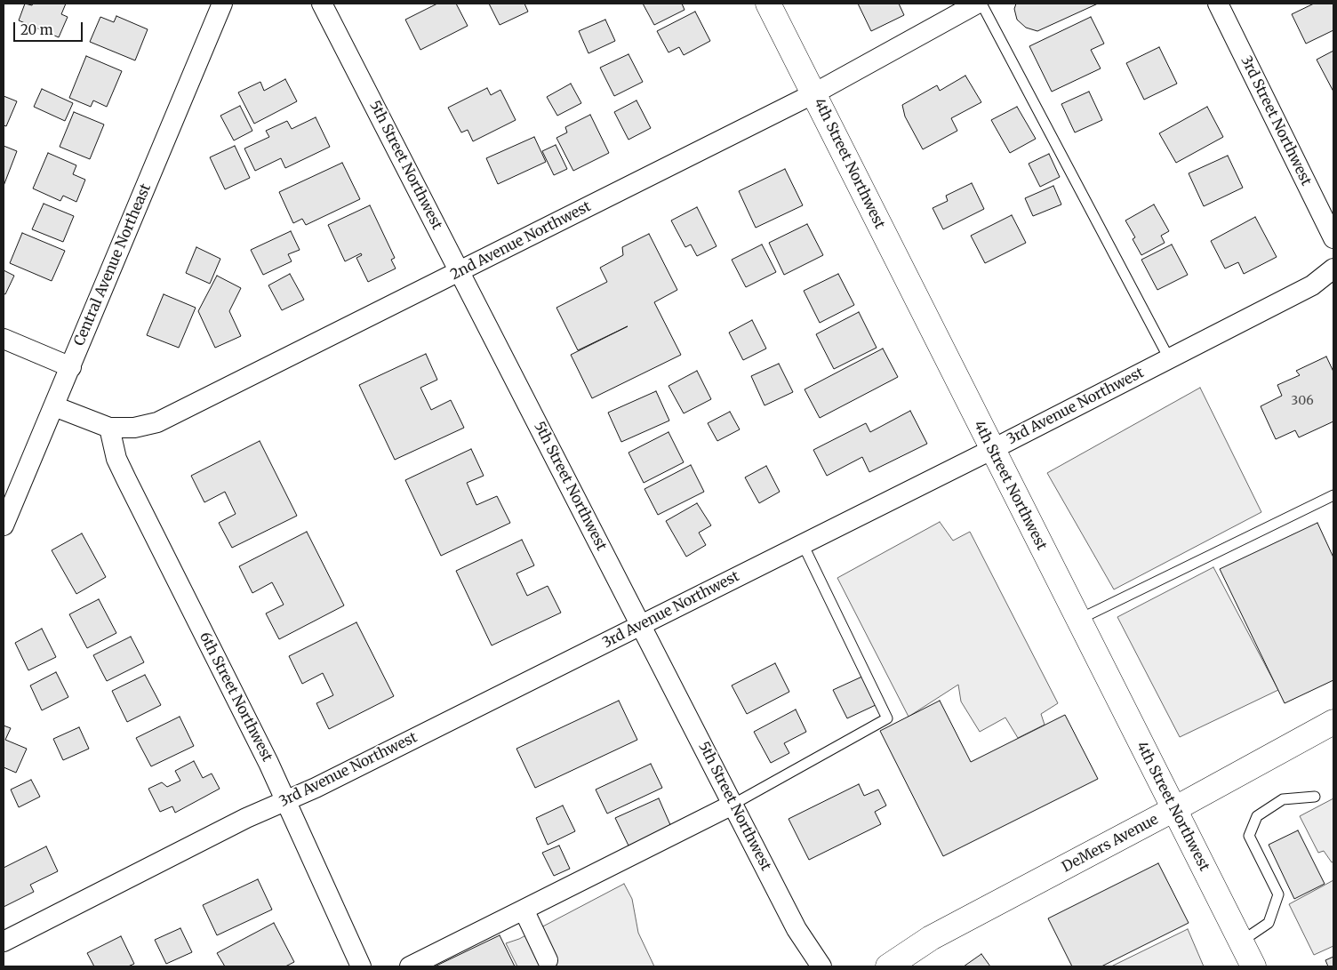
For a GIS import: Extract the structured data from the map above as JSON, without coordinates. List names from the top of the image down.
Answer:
{
  "streets": {
    "main road": ["4th Street Northwest", "DeMers Avenue"],
    "street": [
      "3rd Street Northwest",
      "5th Street Northwest",
      "2nd Avenue Northwest",
      "Central Avenue Northeast",
      "3rd Avenue Northwest",
      "6th Street Northwest"
    ]
  },
  "crossings": [
    ["4th Street Northwest", "2nd Avenue Northwest"],
    ["4th Street Northwest", "3rd Avenue Northwest"],
    ["4th Street Northwest", "DeMers Avenue"],
    ["5th Street Northwest", "2nd Avenue Northwest"],
    ["5th Street Northwest", "3rd Avenue Northwest"],
    ["2nd Avenue Northwest", "Central Avenue Northeast"],
    ["2nd Avenue Northwest", "6th Street Northwest"],
    ["3rd Avenue Northwest", "6th Street Northwest"]
  ],
  "house_numbers": ["306"],
  "scale_bar": "20 m"
}
